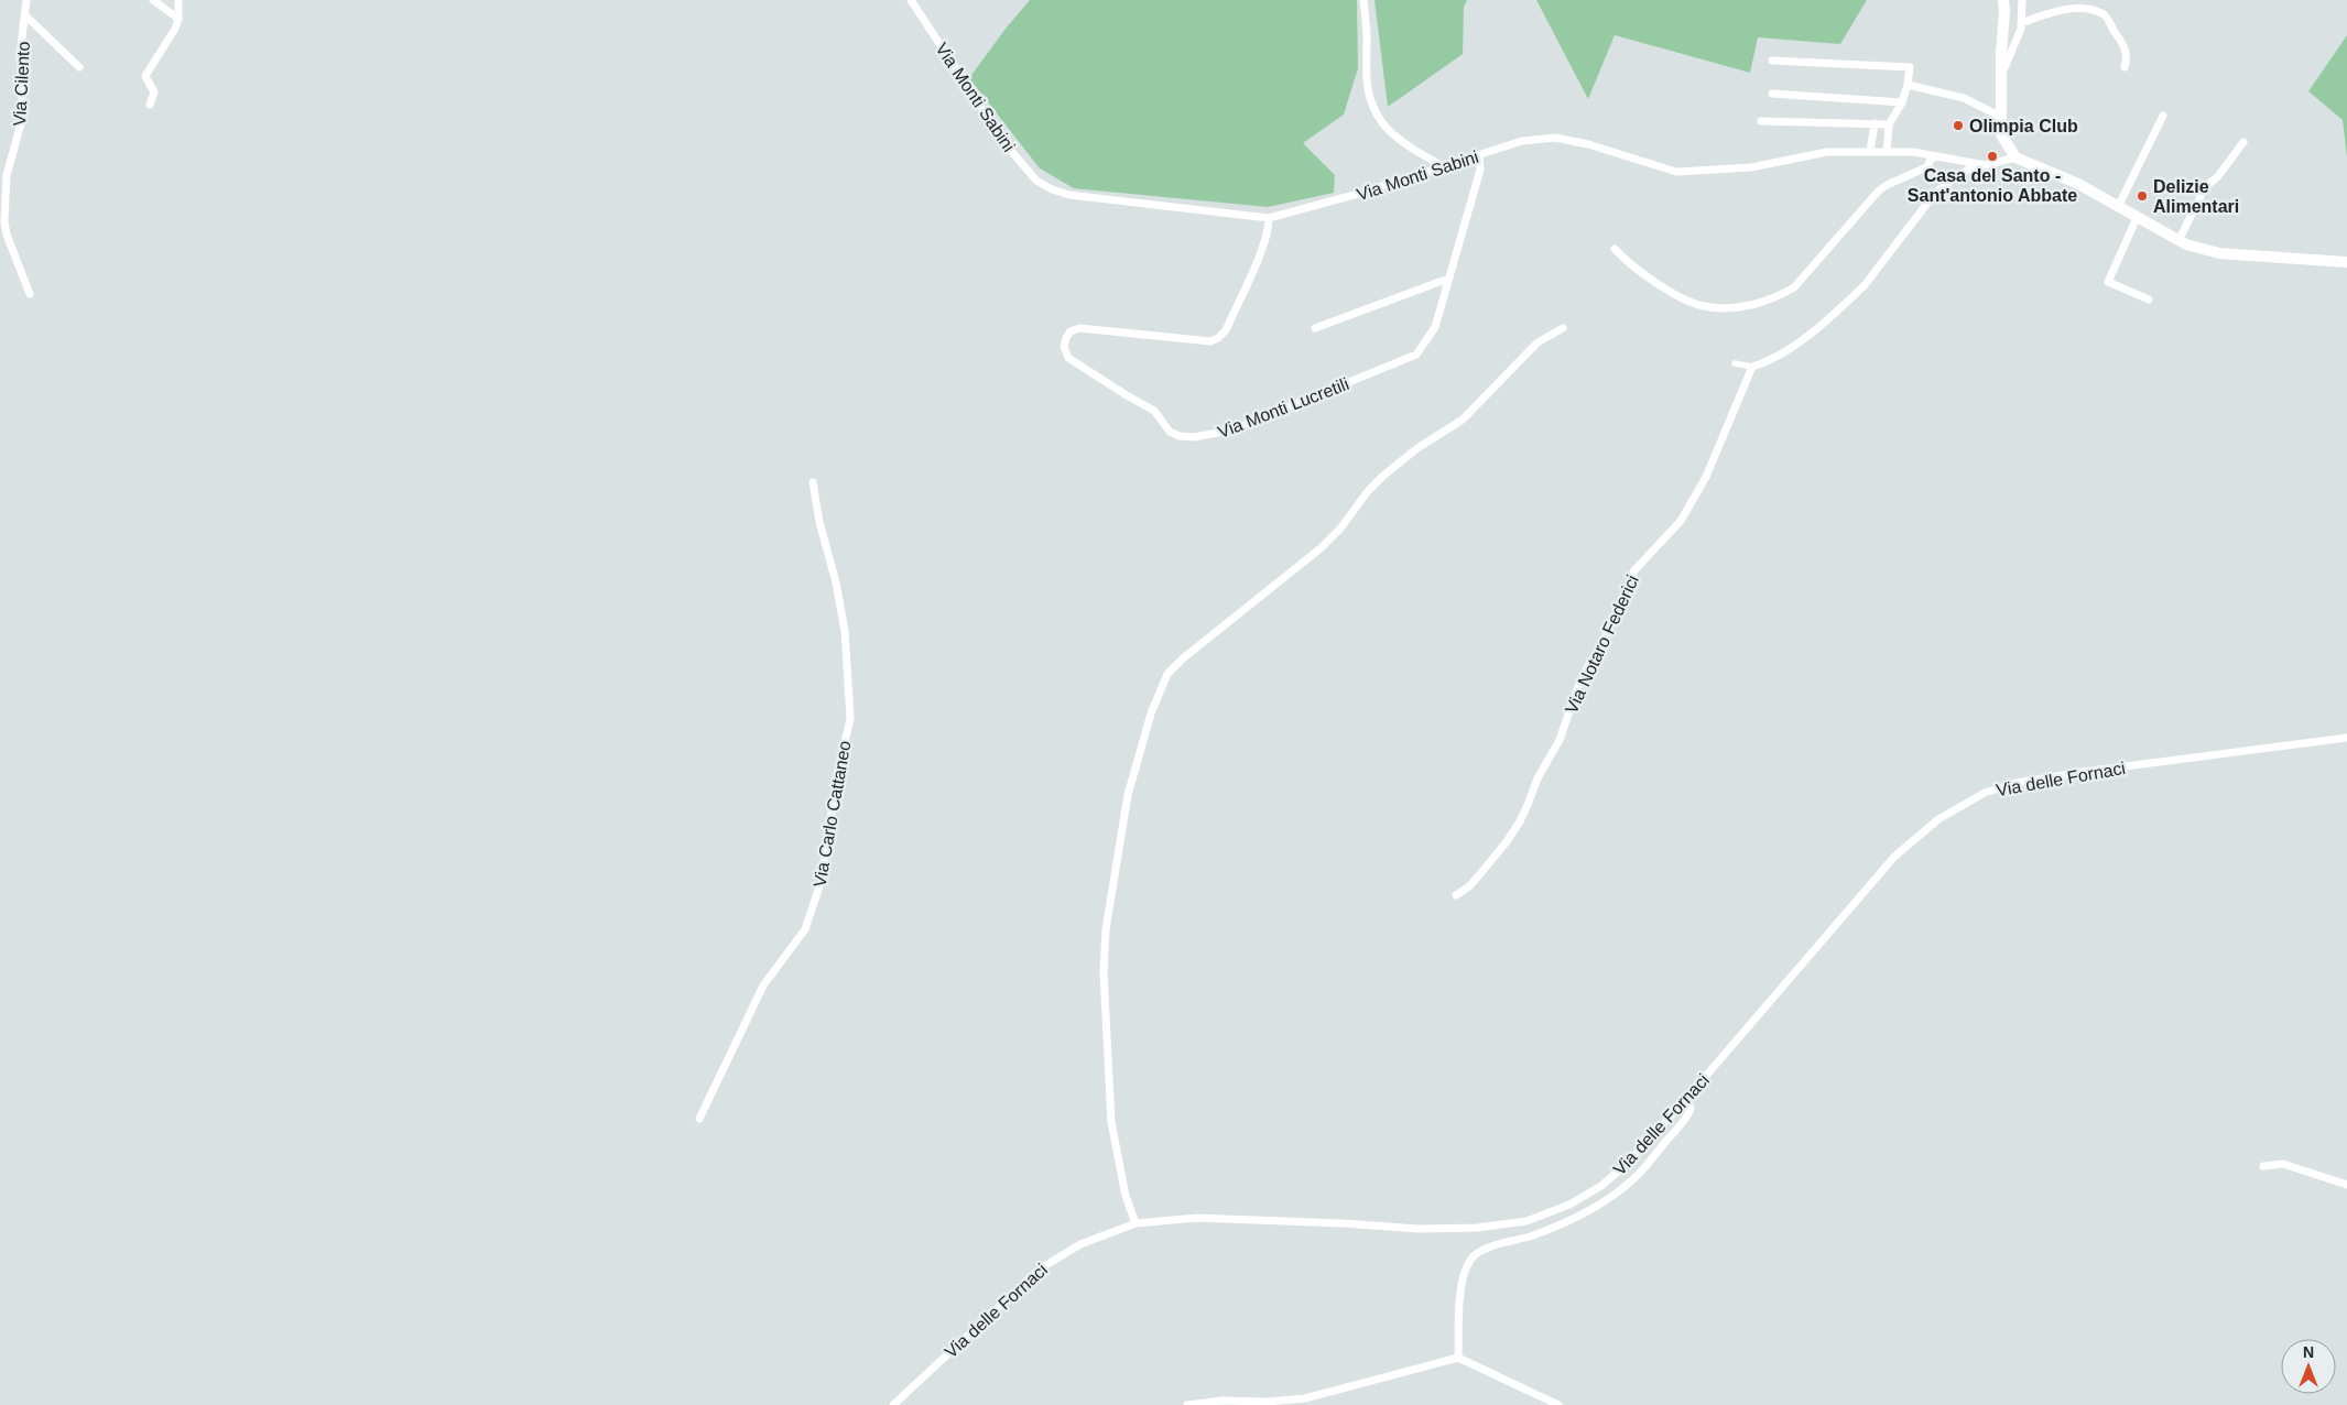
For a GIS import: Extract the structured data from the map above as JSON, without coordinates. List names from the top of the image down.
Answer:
{
  "streets": {
    "street": [
      "Via Cilento",
      "Via Monti Sabini",
      "Via Monti Lucretili",
      "Via Notaro Federici",
      "Via delle Fornaci",
      "Via Carlo Cattaneo"
    ]
  },
  "crossings": [
    ["Via Monti Sabini", "Via Monti Lucretili"]
  ],
  "places": ["Olimpia Club", "Casa del Santo - Sant'antonio Abbate", "Delizie Alimentari"],
  "north": "top"
}
